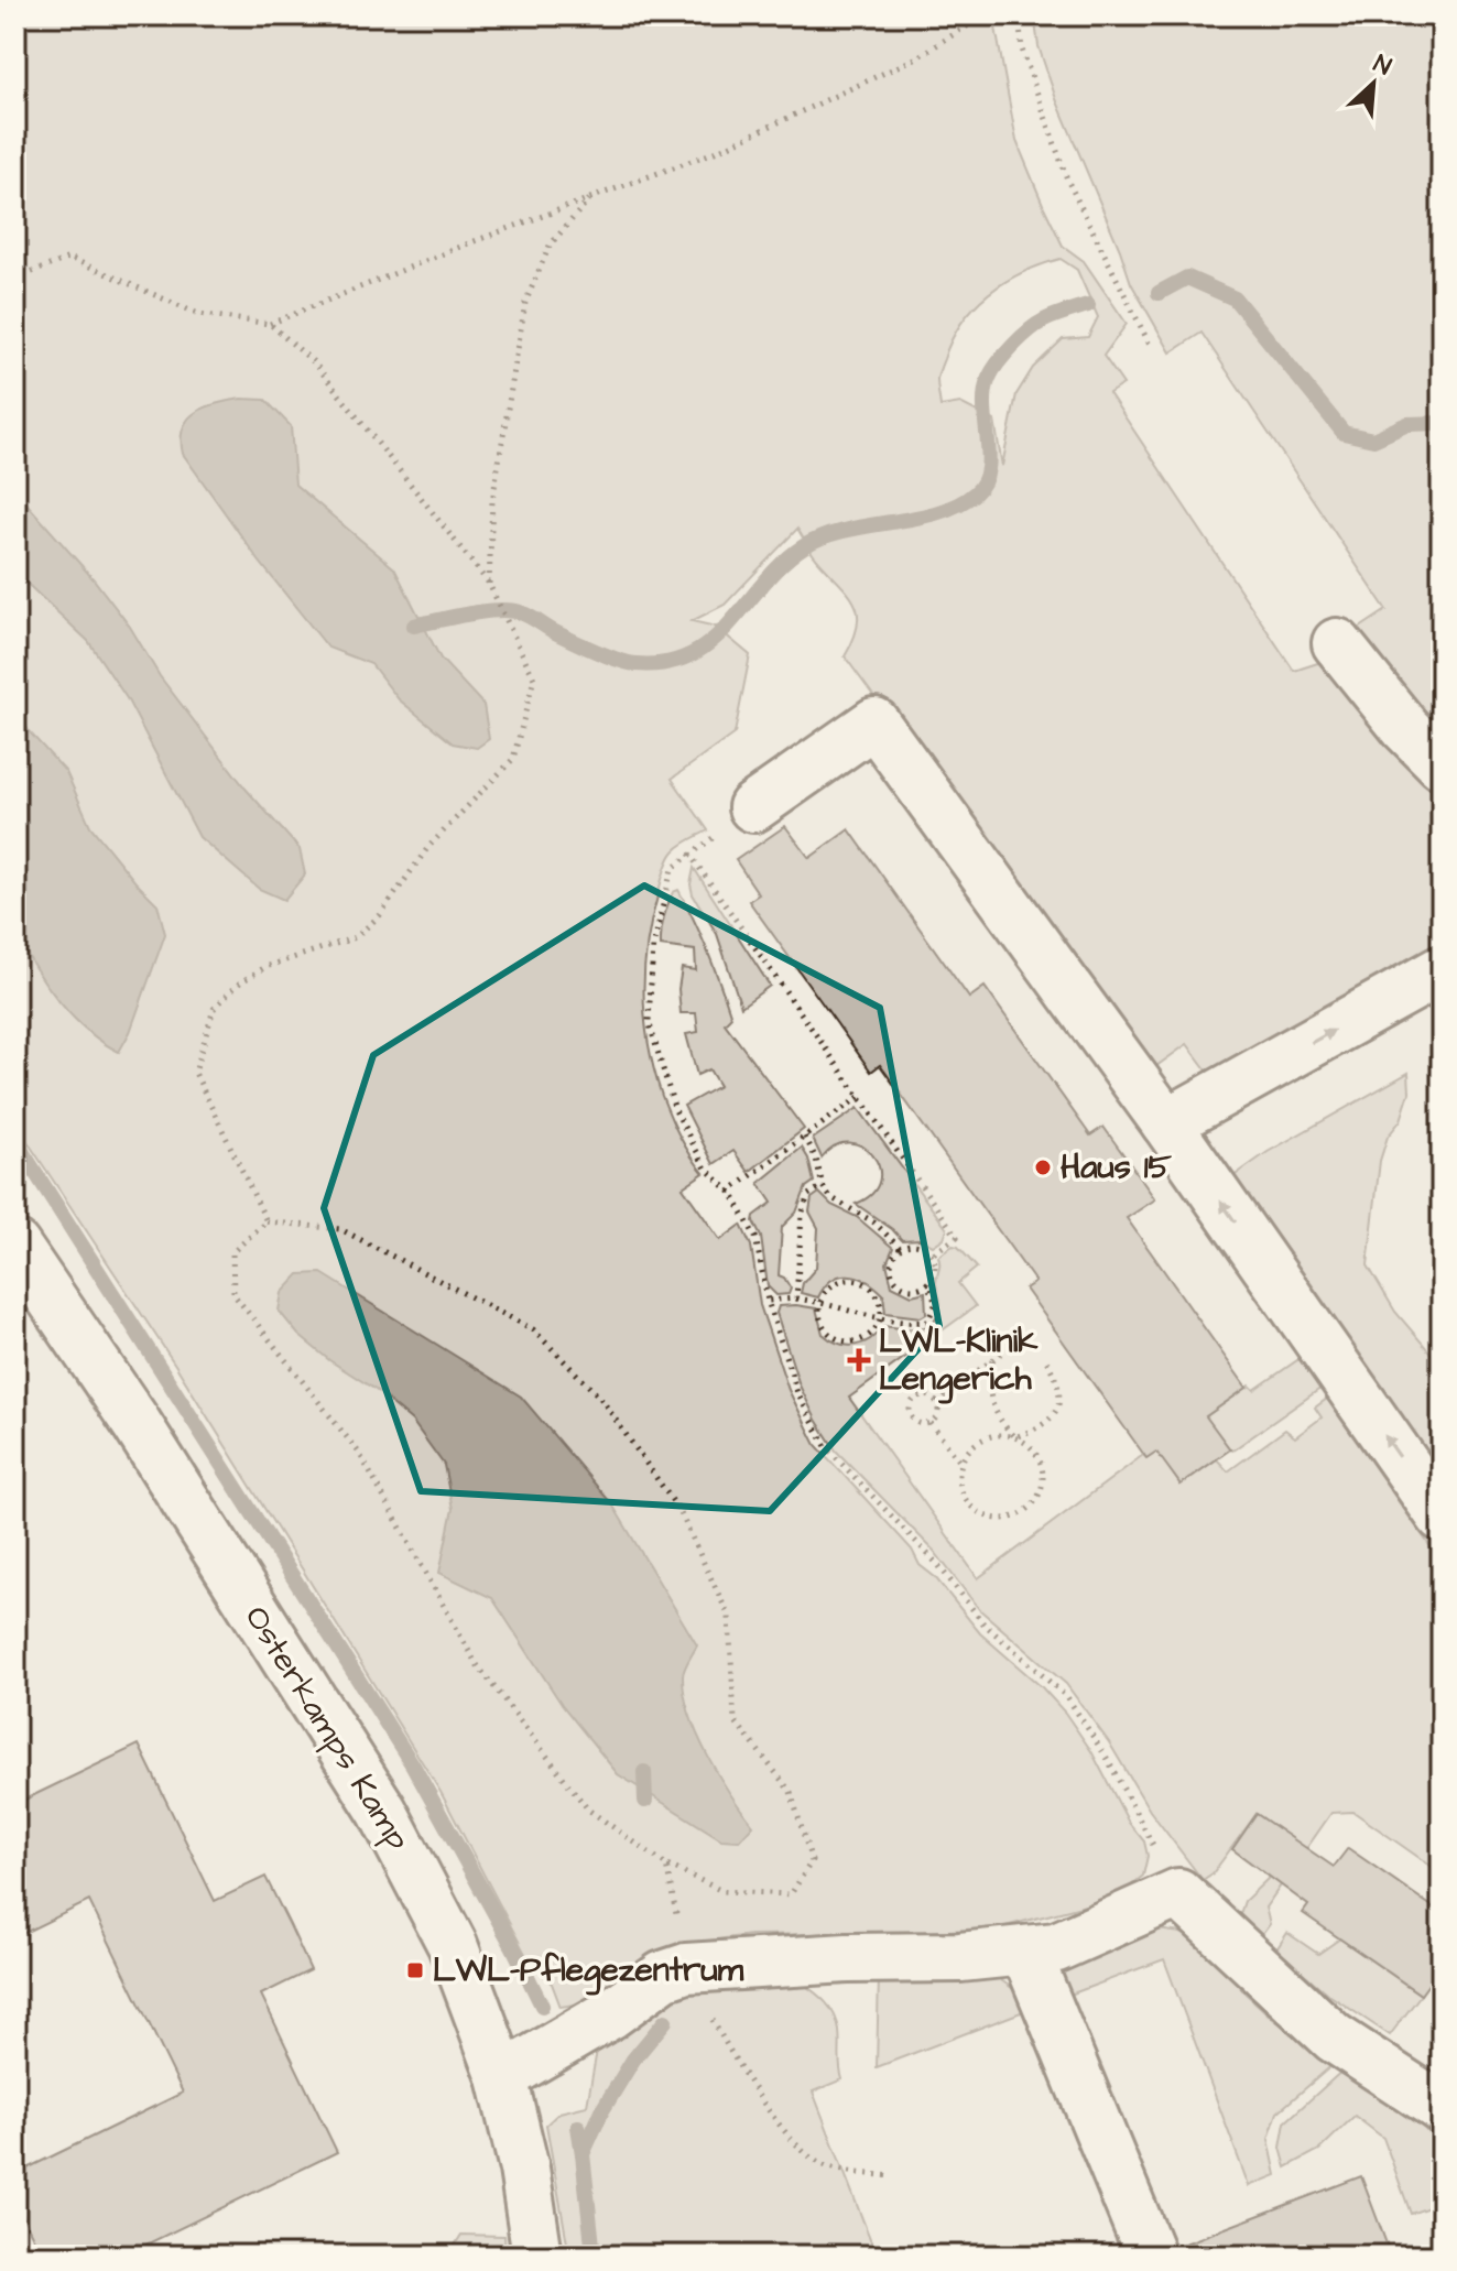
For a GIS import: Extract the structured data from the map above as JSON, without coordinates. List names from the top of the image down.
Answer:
{
  "streets": {
    "street": ["Osterkamps Kamp"]
  },
  "places": {
    "other": ["Haus 15"],
    "health": ["LWL-Klinik Lengerich"],
    "transit": ["LWL-Pflegezentrum"]
  },
  "north": "top right"
}
